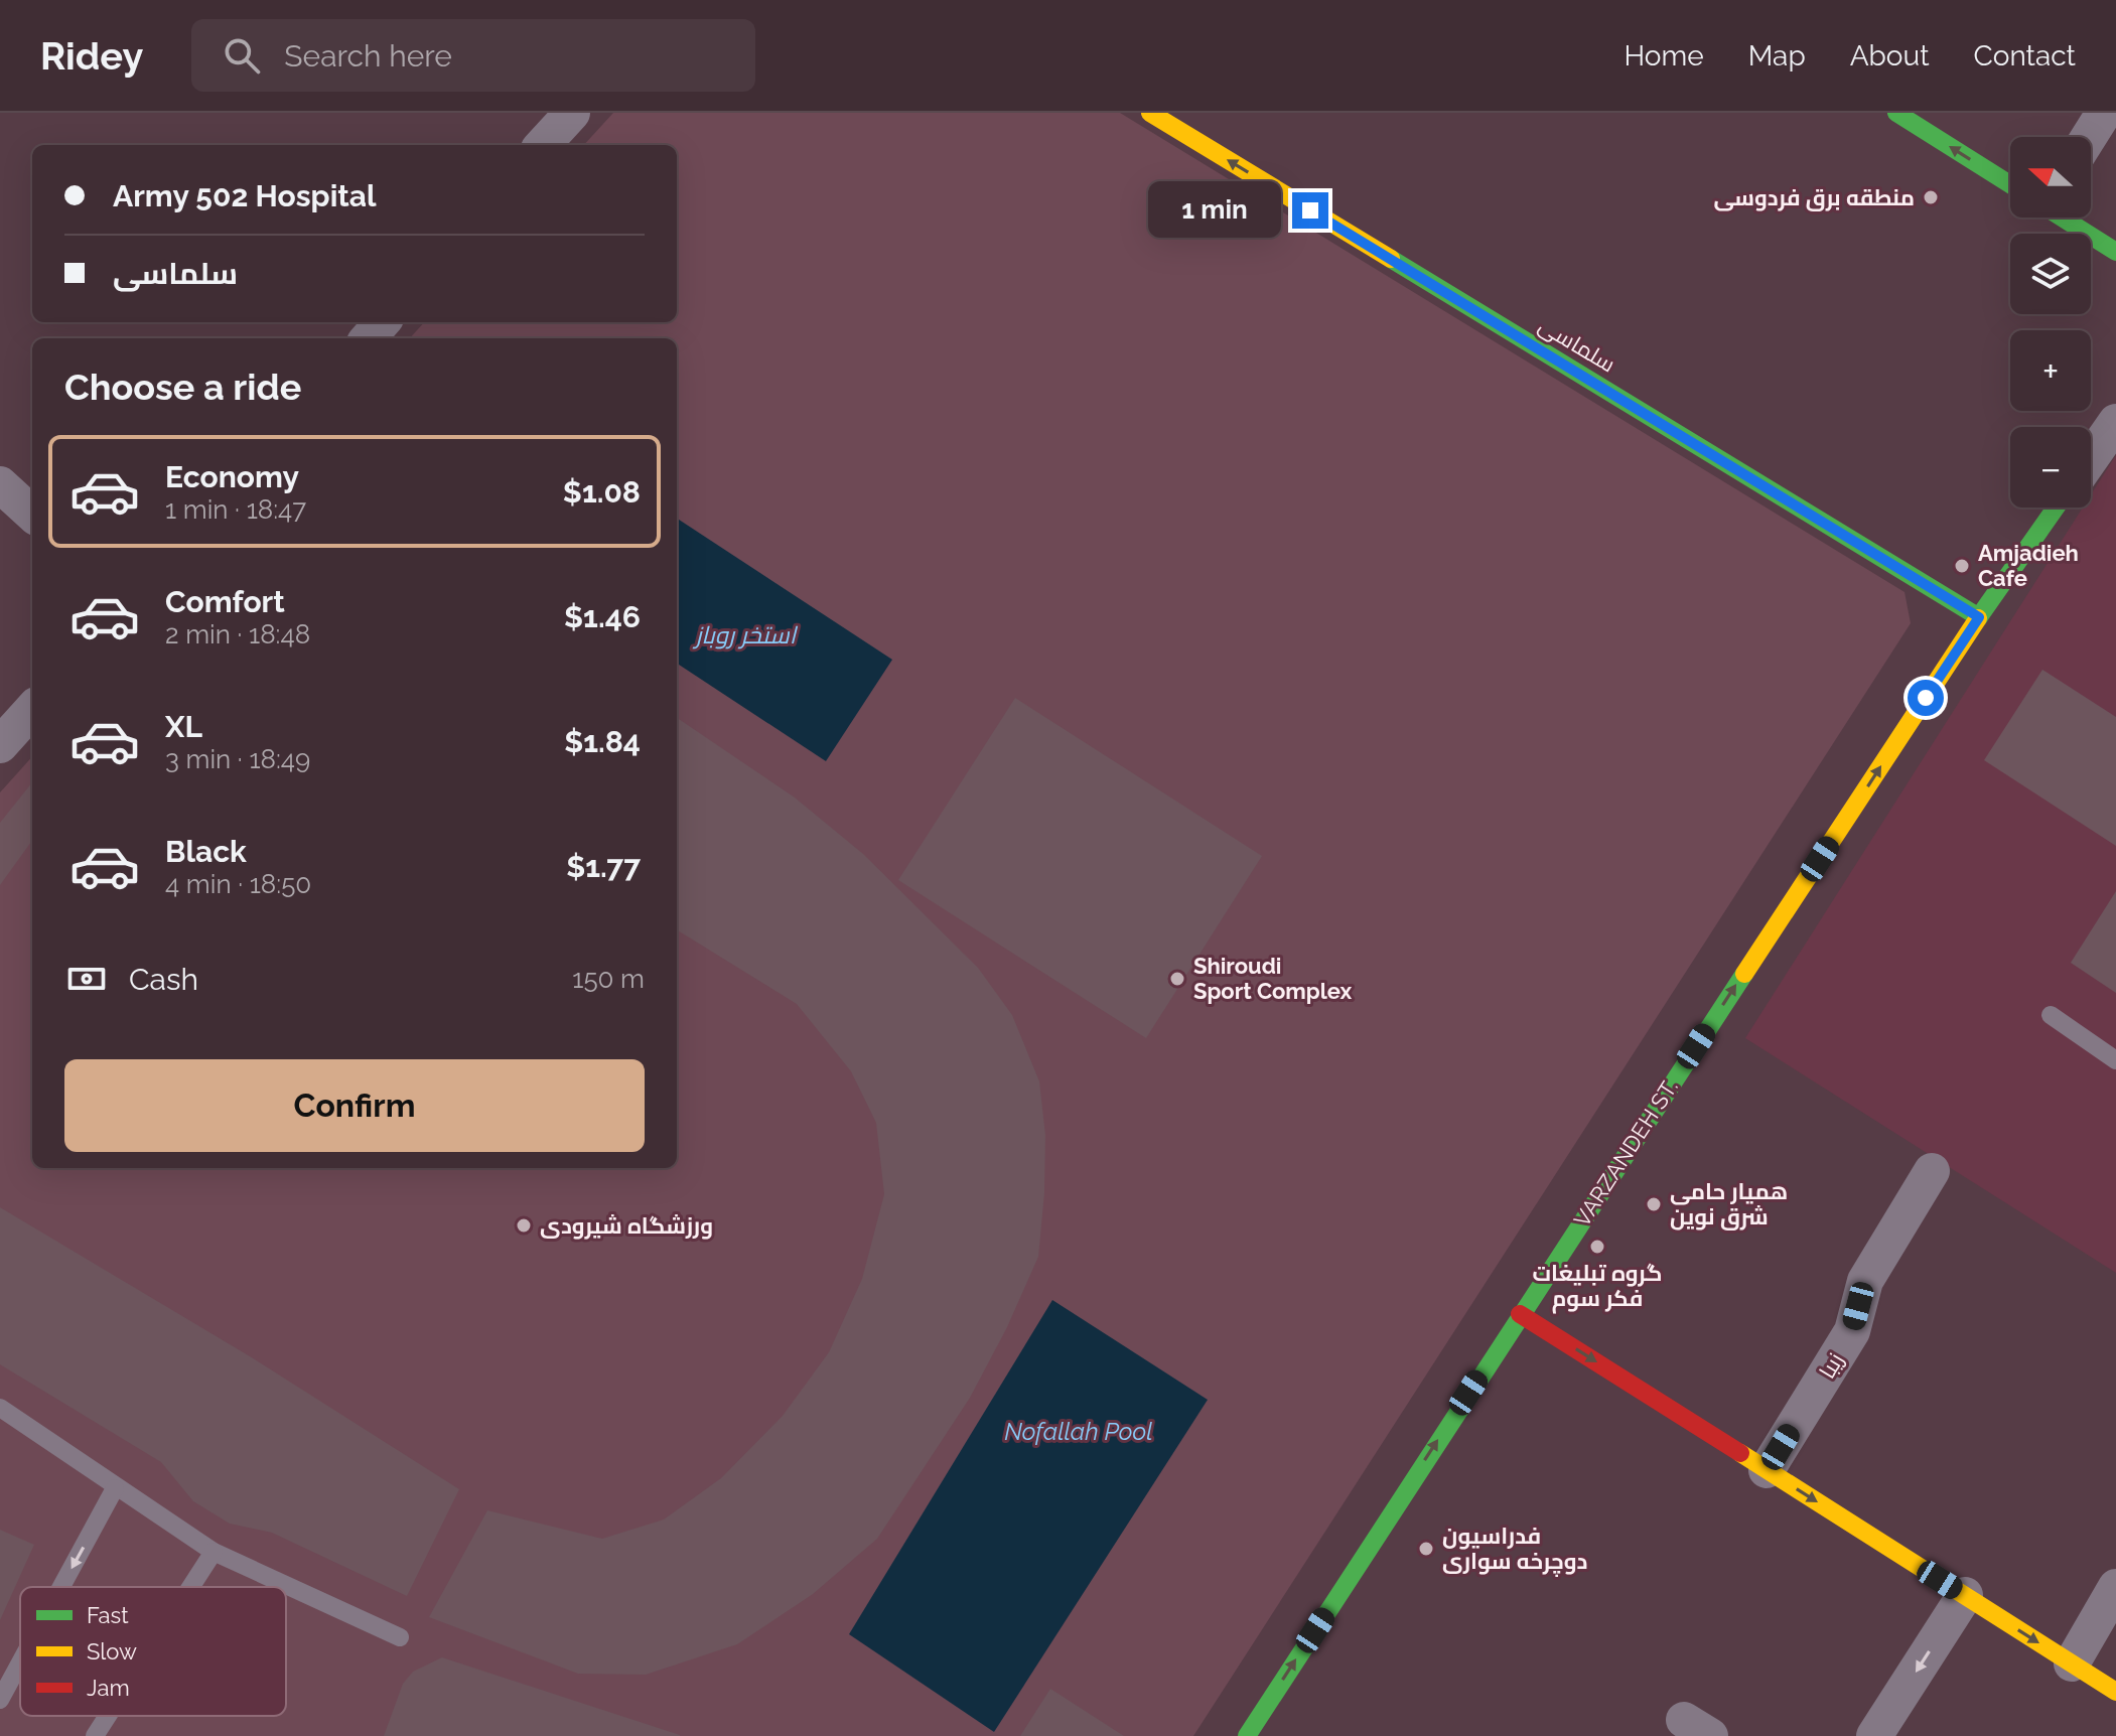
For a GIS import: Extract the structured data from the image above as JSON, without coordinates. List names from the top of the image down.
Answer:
{
  "streets": {
    "street": ["سلماسی", "VARZANDEH ST.", "زیبا"]
  },
  "crossings": [
    ["سلماسی", "VARZANDEH ST."]
  ],
  "one_way": ["سلماسی", "VARZANDEH ST."],
  "water": ["استخر روباز", "Nofallah Pool"],
  "places": [
    "منطقه برق فردوسی",
    "Amjadieh Cafe",
    "Shiroudi Sport Complex",
    "همیار حامی شرق نوین",
    "ورزشگاه شیرودی",
    "گروه تبلیغات فکر سوم",
    "فدراسیون دوچرخه سواری"
  ],
  "legend": ["Fast", "Slow", "Jam"],
  "north": "left",
  "page": {
    "header": "Ridey",
    "search": "Search here",
    "nav": [
      "Home",
      "Map",
      "About",
      "Contact"
    ],
    "map_buttons": ["+", "−"],
    "banner": ["Army 502 Hospital", "سلماسی"],
    "bubble": "1 min",
    "heading": "Choose a ride",
    "list": [
      {
        "name": "Economy",
        "note": "1 min · 18:47",
        "value": "$1.08"
      },
      {
        "name": "Comfort",
        "note": "2 min · 18:48",
        "value": "$1.46"
      },
      {
        "name": "XL",
        "note": "3 min · 18:49",
        "value": "$1.84"
      },
      {
        "name": "Black",
        "note": "4 min · 18:50",
        "value": "$1.77"
      }
    ],
    "pay": ["Cash", "150 m"],
    "buttons": "Confirm"
  }
}
